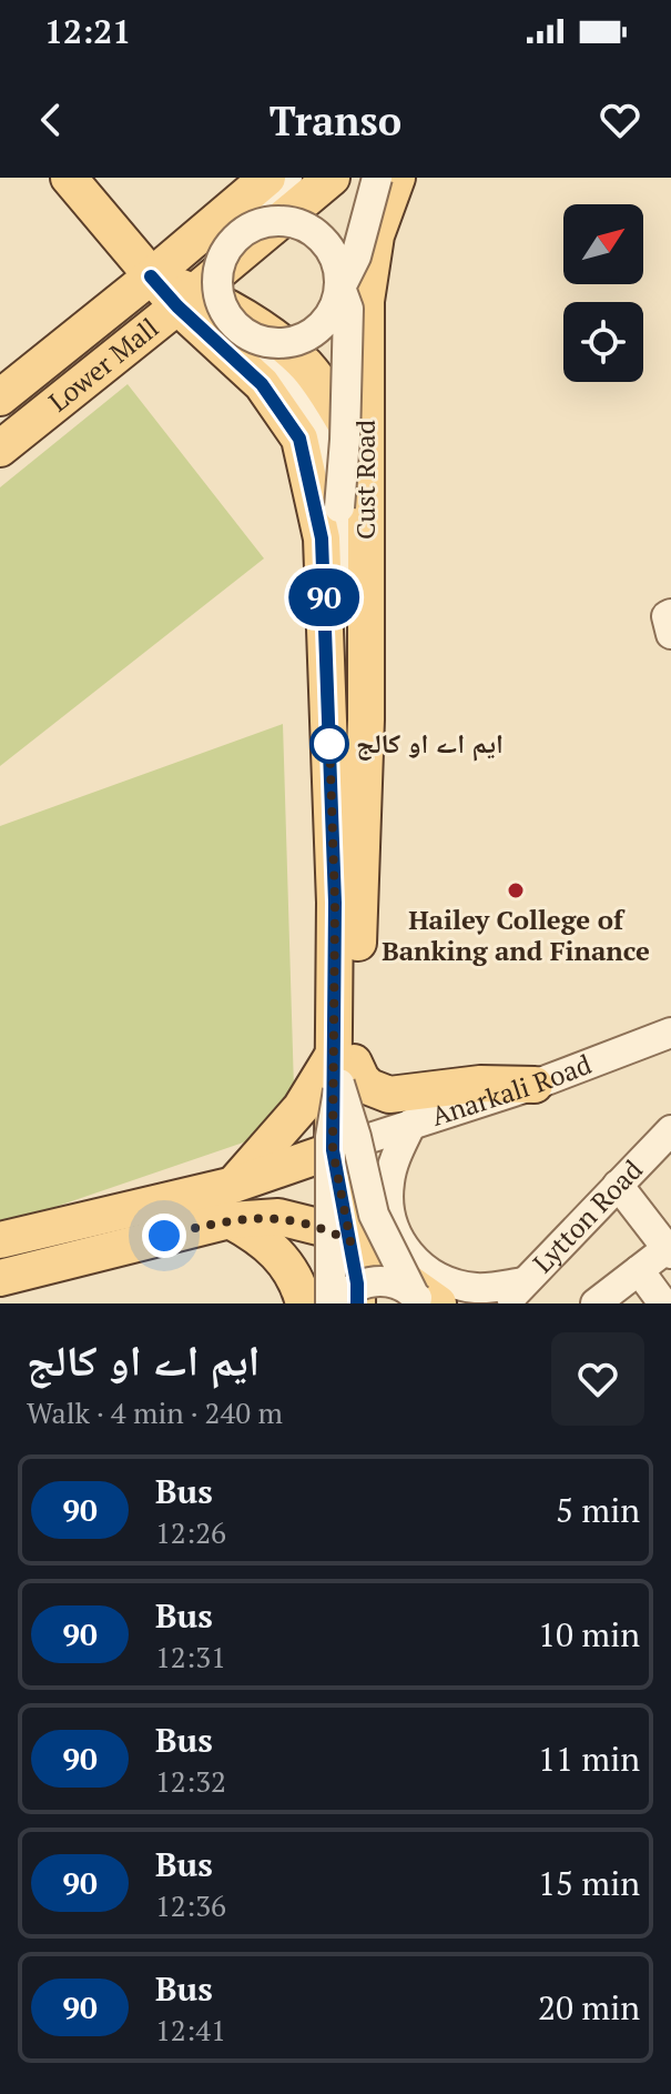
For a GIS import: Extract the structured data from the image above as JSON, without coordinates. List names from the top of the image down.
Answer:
{
  "streets": {
    "main road": ["Lower Mall", "Cust Road"],
    "street": ["Anarkali Road", "Lytton Road"]
  },
  "crossings": [
    ["Lower Mall", "Cust Road"],
    ["Cust Road", "Anarkali Road"]
  ],
  "places": ["ایم اے او کالج", "Hailey College of Banking and Finance"],
  "lines": ["bus line 90"],
  "north": "top right",
  "page": {
    "status": "12:21",
    "header": "Transo",
    "on_map": "90",
    "heading": ["ایم اے او کالج", "Walk · 4 min · 240 m"],
    "list": [
      {
        "mark": "90",
        "name": "Bus",
        "note": "12:26",
        "value": "5 min"
      },
      {
        "mark": "90",
        "name": "Bus",
        "note": "12:31",
        "value": "10 min"
      },
      {
        "mark": "90",
        "name": "Bus",
        "note": "12:32",
        "value": "11 min"
      },
      {
        "mark": "90",
        "name": "Bus",
        "note": "12:36",
        "value": "15 min"
      },
      {
        "mark": "90",
        "name": "Bus",
        "note": "12:41",
        "value": "20 min"
      }
    ]
  }
}
